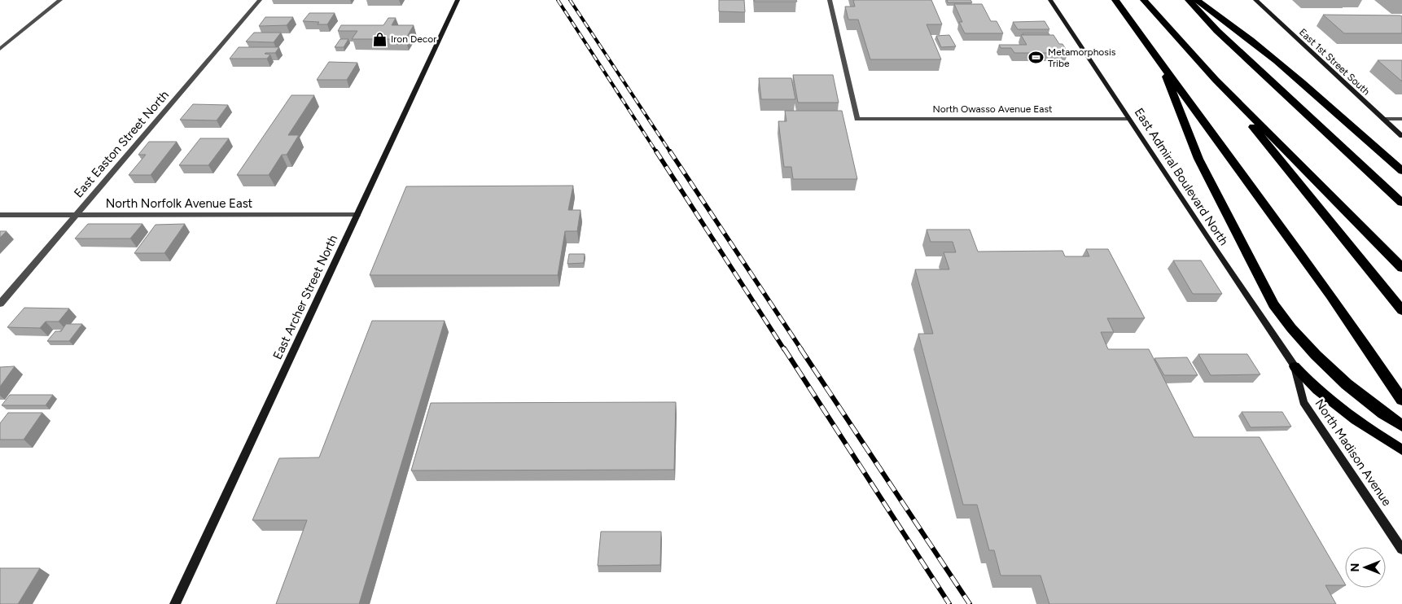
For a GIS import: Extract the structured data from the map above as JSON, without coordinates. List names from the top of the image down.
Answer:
{
  "streets": {
    "street": [
      "East 1st Street South",
      "North Owasso Avenue East",
      "East Easton Street North",
      "East Admiral Boulevard North",
      "North Norfolk Avenue East",
      "East Archer Street North",
      "North Madison Avenue"
    ]
  },
  "crossings": [
    ["North Owasso Avenue East", "East Admiral Boulevard North"],
    ["East Easton Street North", "North Norfolk Avenue East"],
    ["East Admiral Boulevard North", "North Madison Avenue"],
    ["North Norfolk Avenue East", "East Archer Street North"]
  ],
  "places": {
    "shop": ["Iron Decor"],
    "sports": ["Metamorphosis Tribe"]
  },
  "north": "left"
}
